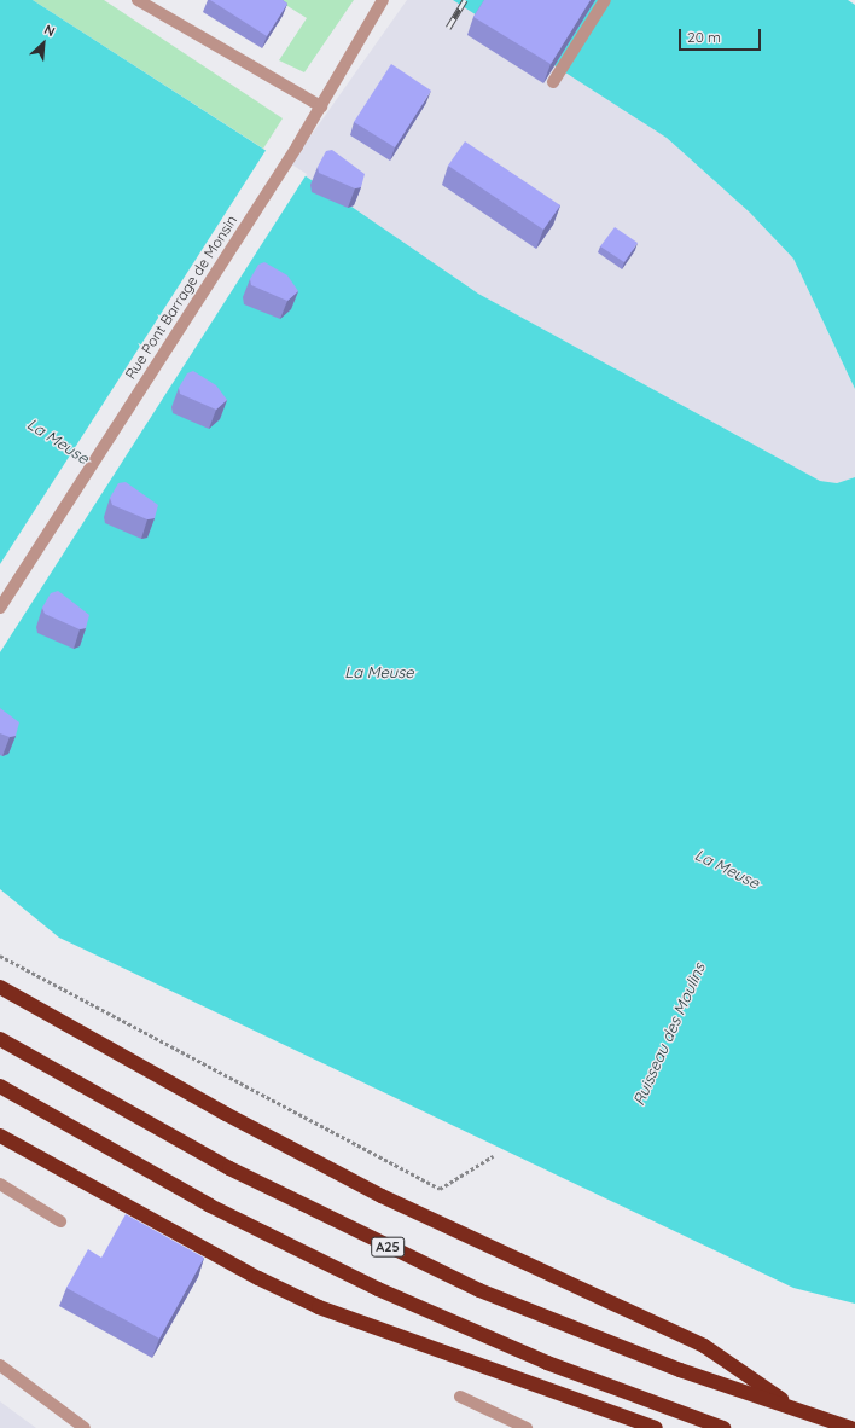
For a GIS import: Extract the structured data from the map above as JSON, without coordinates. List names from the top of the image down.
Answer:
{
  "streets": {
    "highway": ["A25"],
    "street": ["Rue Pont Barrage de Monsin"]
  },
  "water": ["La Meuse", "Ruisseau des Moulins"],
  "scale_bar": "20 m",
  "north": "top right"
}
